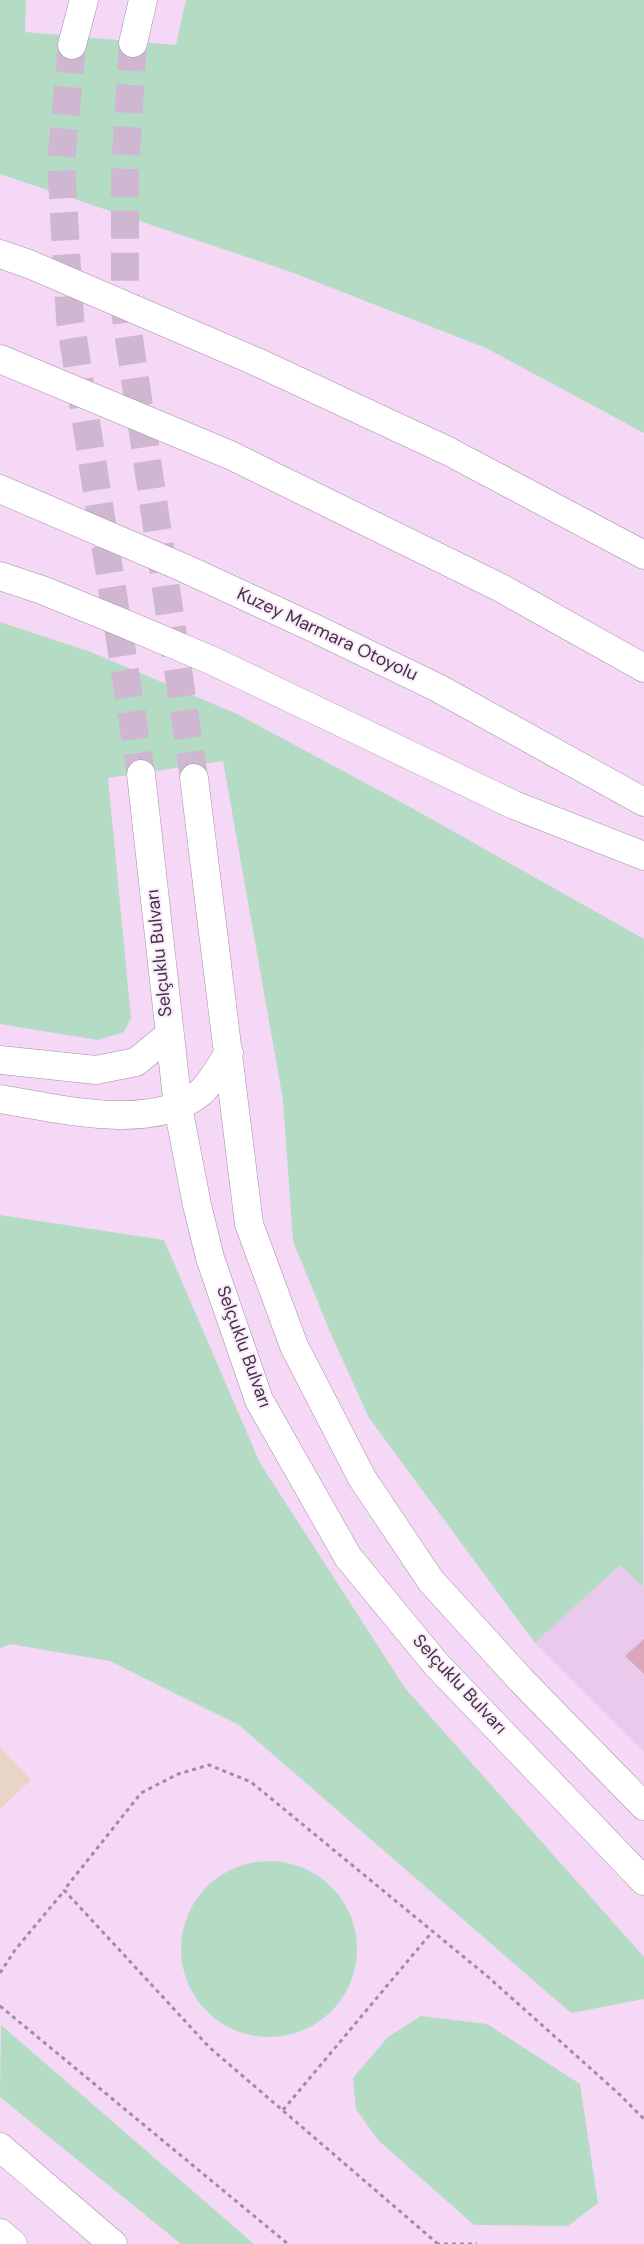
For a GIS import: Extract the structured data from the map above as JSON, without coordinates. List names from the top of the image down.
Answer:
{
  "streets": {
    "main road": ["Kuzey Marmara Otoyolu", "Selçuklu Bulvarı"]
  }
}
